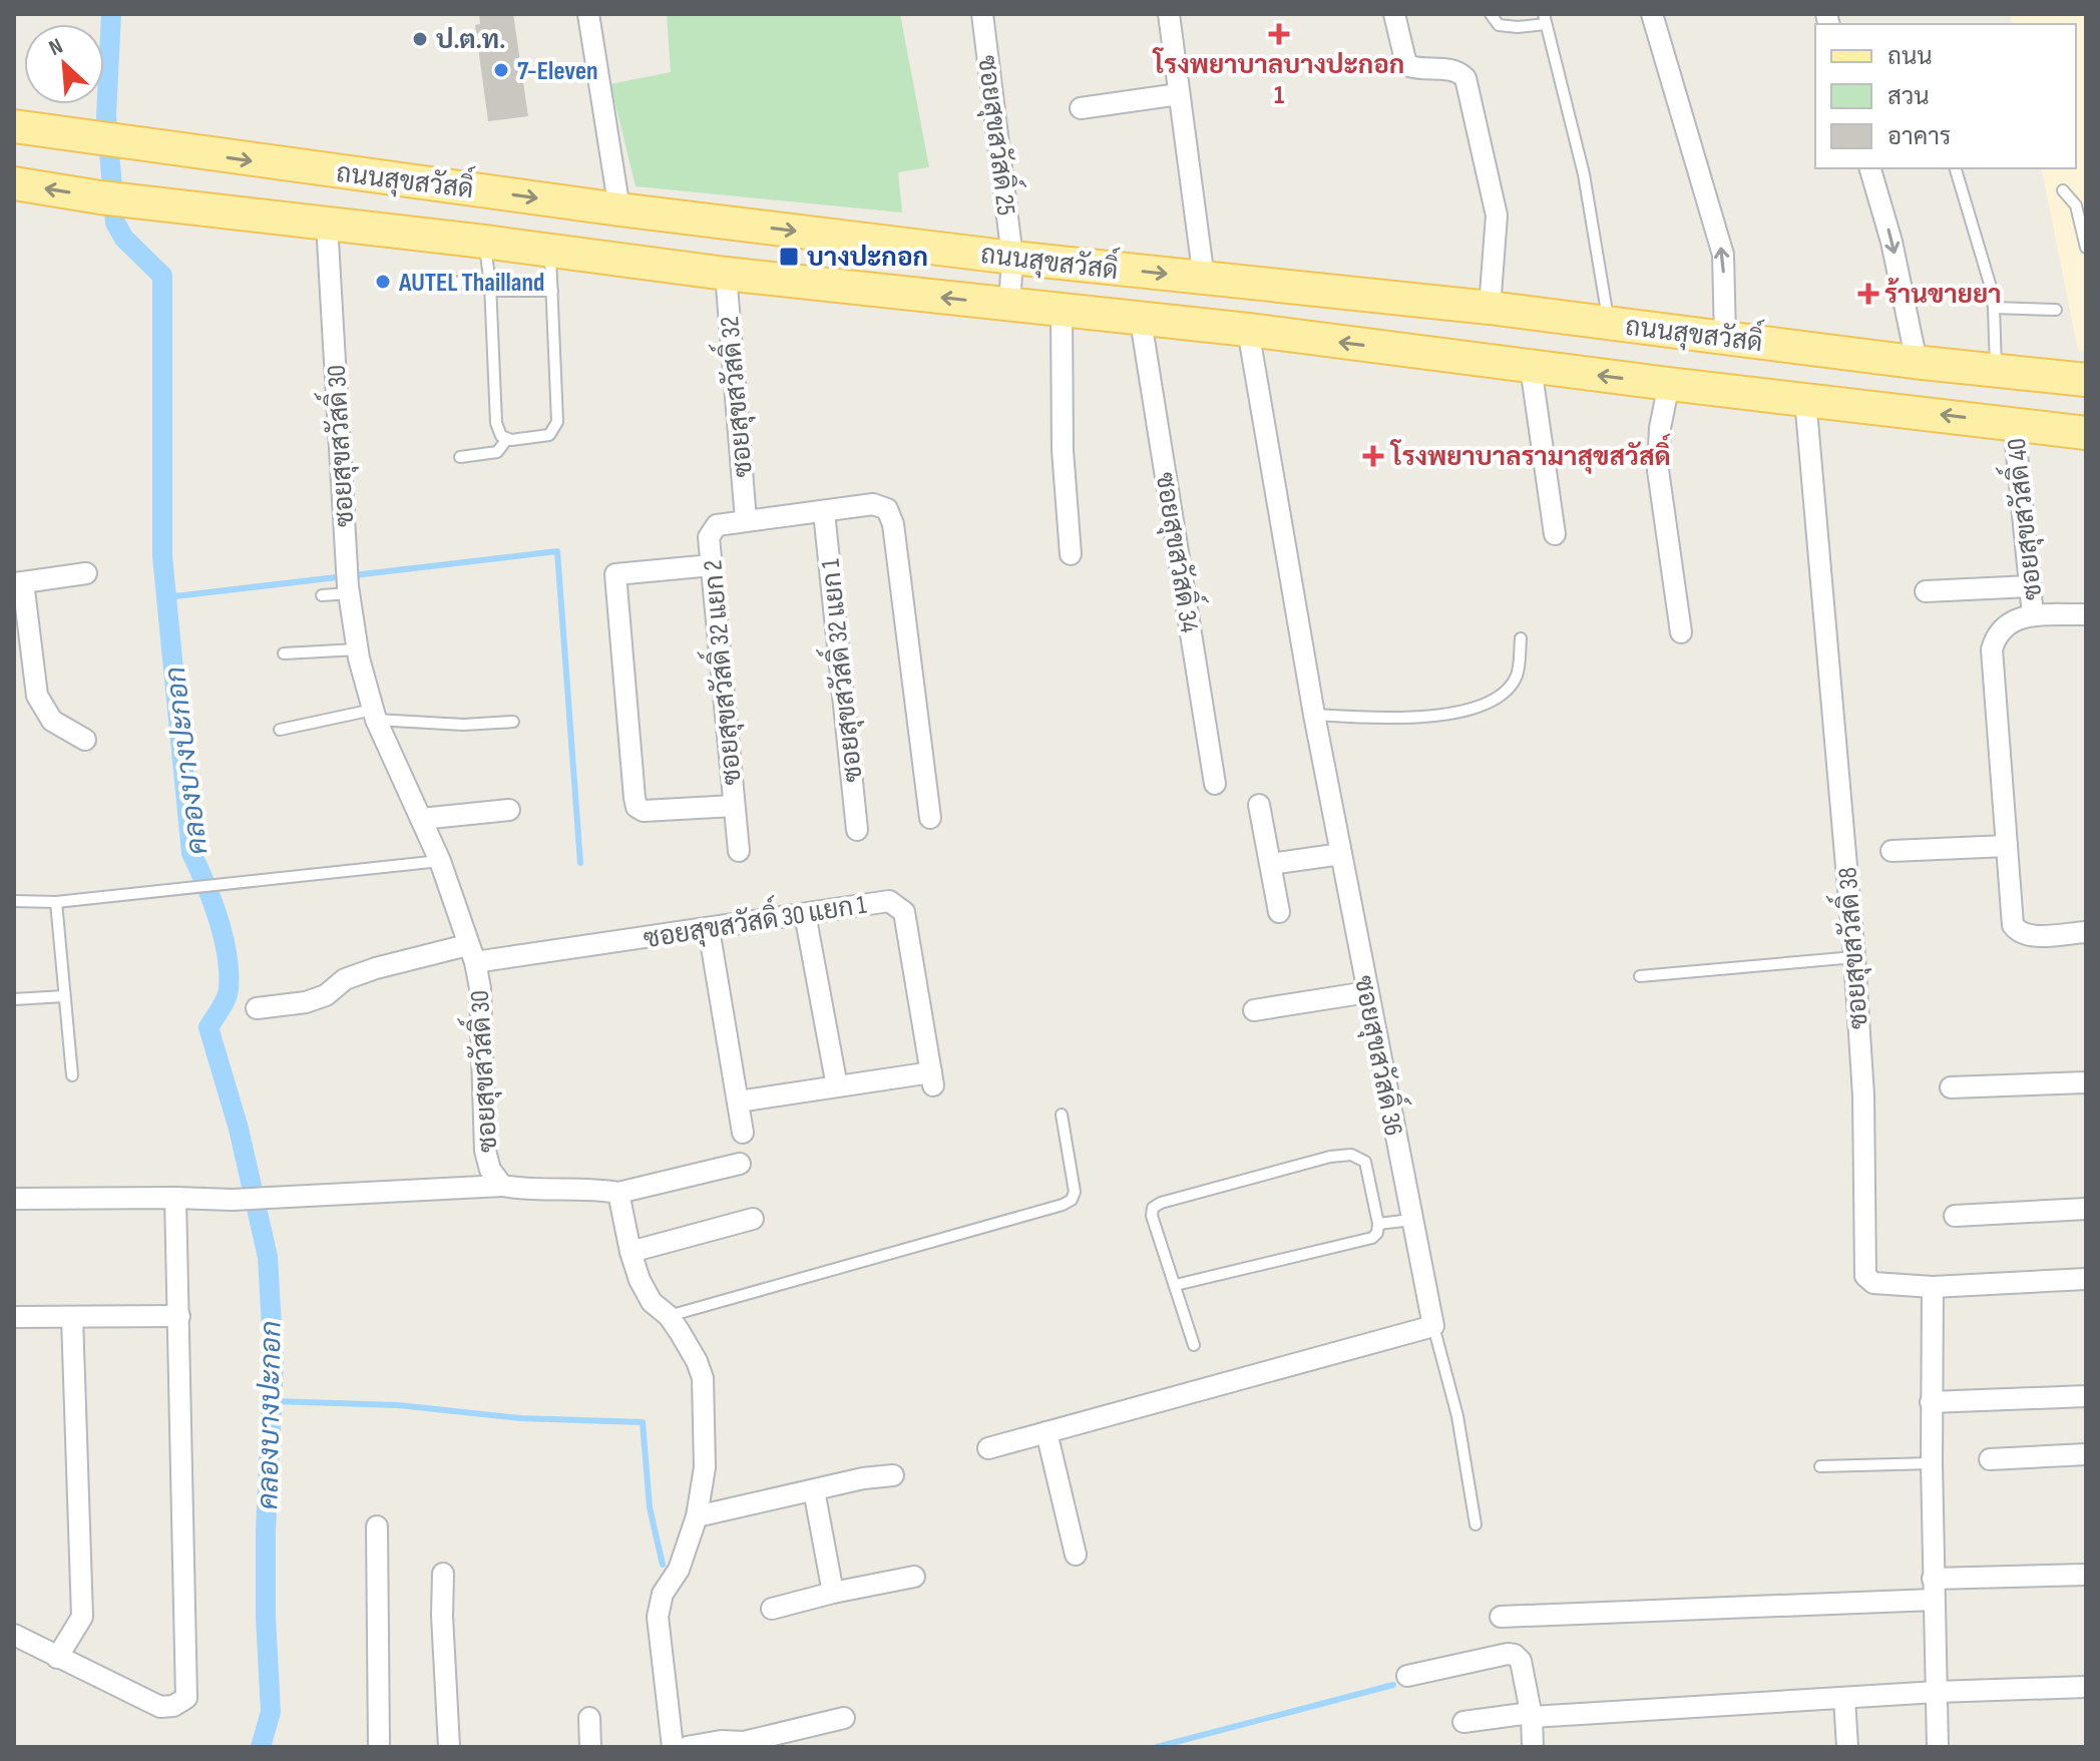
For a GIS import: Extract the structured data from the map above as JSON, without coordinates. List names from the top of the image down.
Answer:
{
  "streets": {
    "main road": ["ถนนสุขสวัสดิ์"],
    "street": [
      "ซอยสุขสวัสดิ์ 25",
      "ซอยสุขสวัสดิ์ 32",
      "ซอยสุขสวัสดิ์ 30",
      "ซอยสุขสวัสดิ์ 40",
      "ซอยสุขสวัสดิ์ 34",
      "ซอยสุขสวัสดิ์ 32 แยก 1",
      "ซอยสุขสวัสดิ์ 32 แยก 2",
      "ซอยสุขสวัสดิ์ 30 แยก 1",
      "ซอยสุขสวัสดิ์ 38",
      "ซอยสุขสวัสดิ์ 36"
    ]
  },
  "crossings": [
    ["ซอยสุขสวัสดิ์ 25", "ถนนสุขสวัสดิ์"],
    ["ถนนสุขสวัสดิ์", "ซอยสุขสวัสดิ์ 32"],
    ["ถนนสุขสวัสดิ์", "ซอยสุขสวัสดิ์ 30"],
    ["ถนนสุขสวัสดิ์", "ซอยสุขสวัสดิ์ 40"],
    ["ถนนสุขสวัสดิ์", "ซอยสุขสวัสดิ์ 34"],
    ["ถนนสุขสวัสดิ์", "ซอยสุขสวัสดิ์ 38"],
    ["ถนนสุขสวัสดิ์", "ซอยสุขสวัสดิ์ 36"],
    ["ซอยสุขสวัสดิ์ 32", "ซอยสุขสวัสดิ์ 32 แยก 2"],
    ["ซอยสุขสวัสดิ์ 30", "ซอยสุขสวัสดิ์ 30 แยก 1"],
    ["ซอยสุขสวัสดิ์ 32 แยก 1", "ซอยสุขสวัสดิ์ 32 แยก 2"]
  ],
  "water": ["คลองบางปะกอก"],
  "places": {
    "health": ["โรงพยาบาลบางปะกอก 1", "ร้านขายยา", "โรงพยาบาลรามาสุขสวัสดิ์"],
    "other": ["ป.ต.ท.", "7-Eleven", "AUTEL Thailland"],
    "transit": ["บางปะกอก"]
  },
  "legend": ["ถนน", "สวน", "อาคาร"],
  "north": "top left"
}
